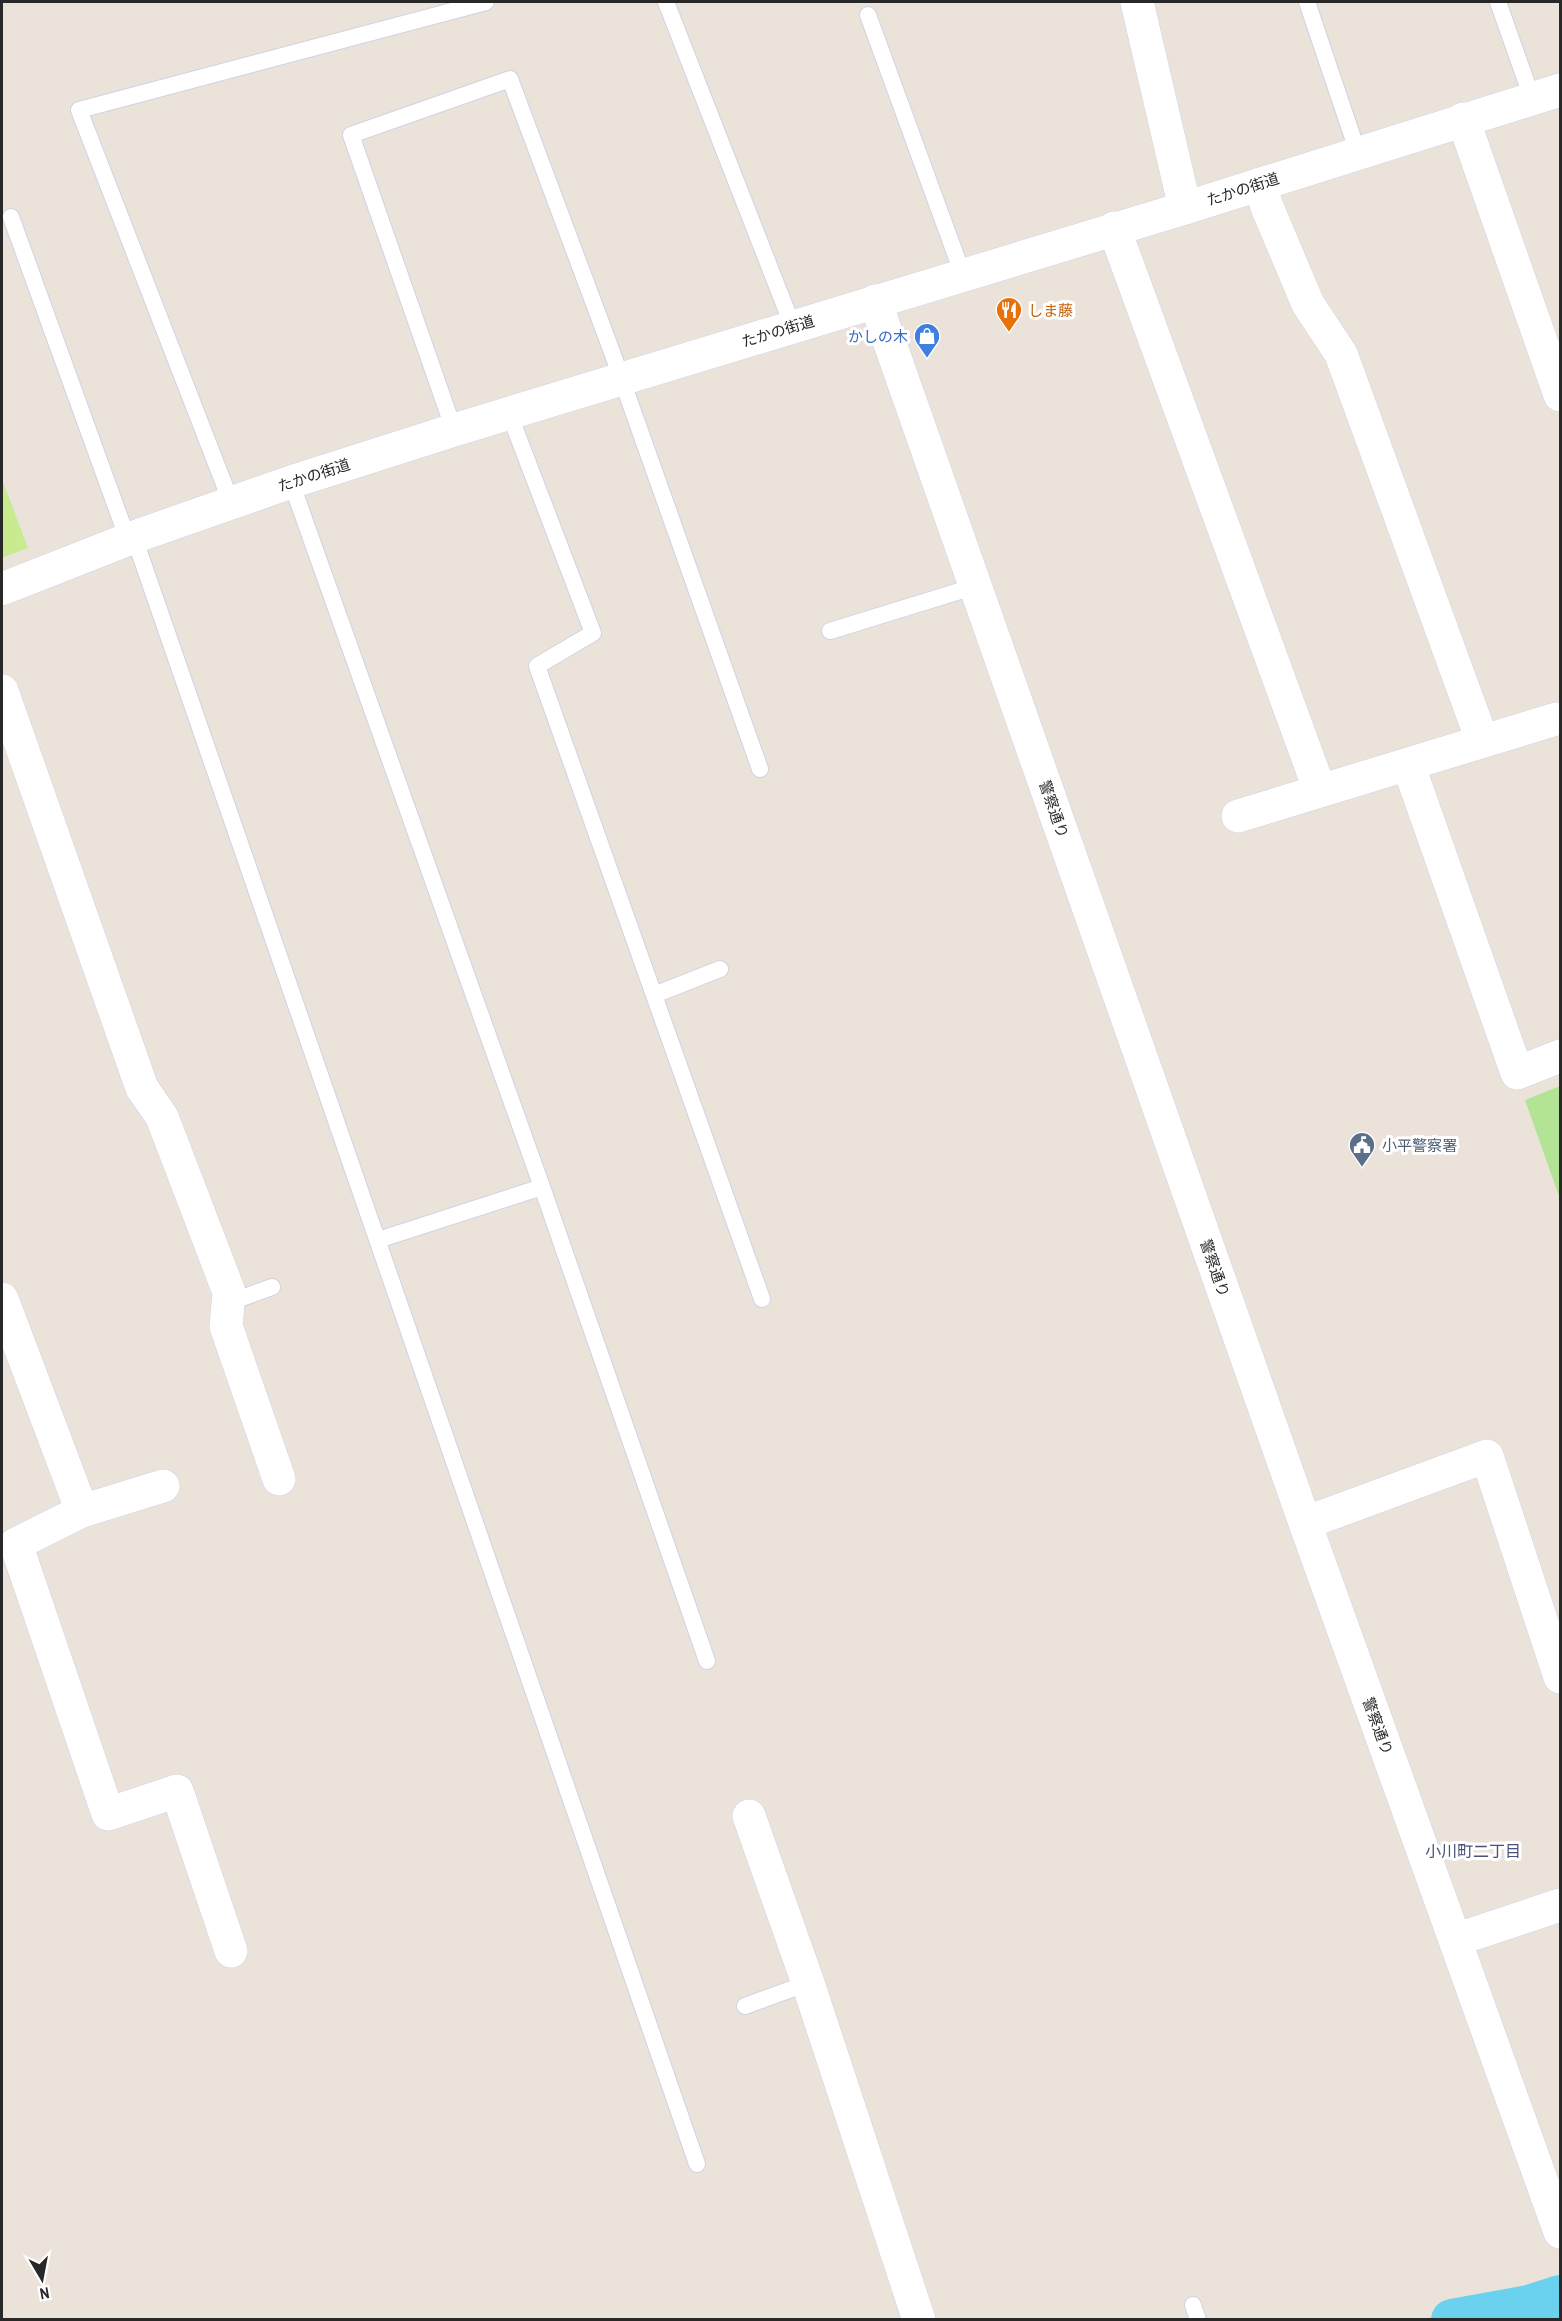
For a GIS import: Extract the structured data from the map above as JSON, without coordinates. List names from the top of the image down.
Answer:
{
  "streets": {
    "street": ["たかの街道", "警察通り"]
  },
  "crossings": [
    ["たかの街道", "警察通り"]
  ],
  "districts": ["小川町二丁目"],
  "places": {
    "restaurant": ["しま藤"],
    "shop": ["かしの木"],
    "public building": ["小平警察署"]
  },
  "north": "bottom"
}
